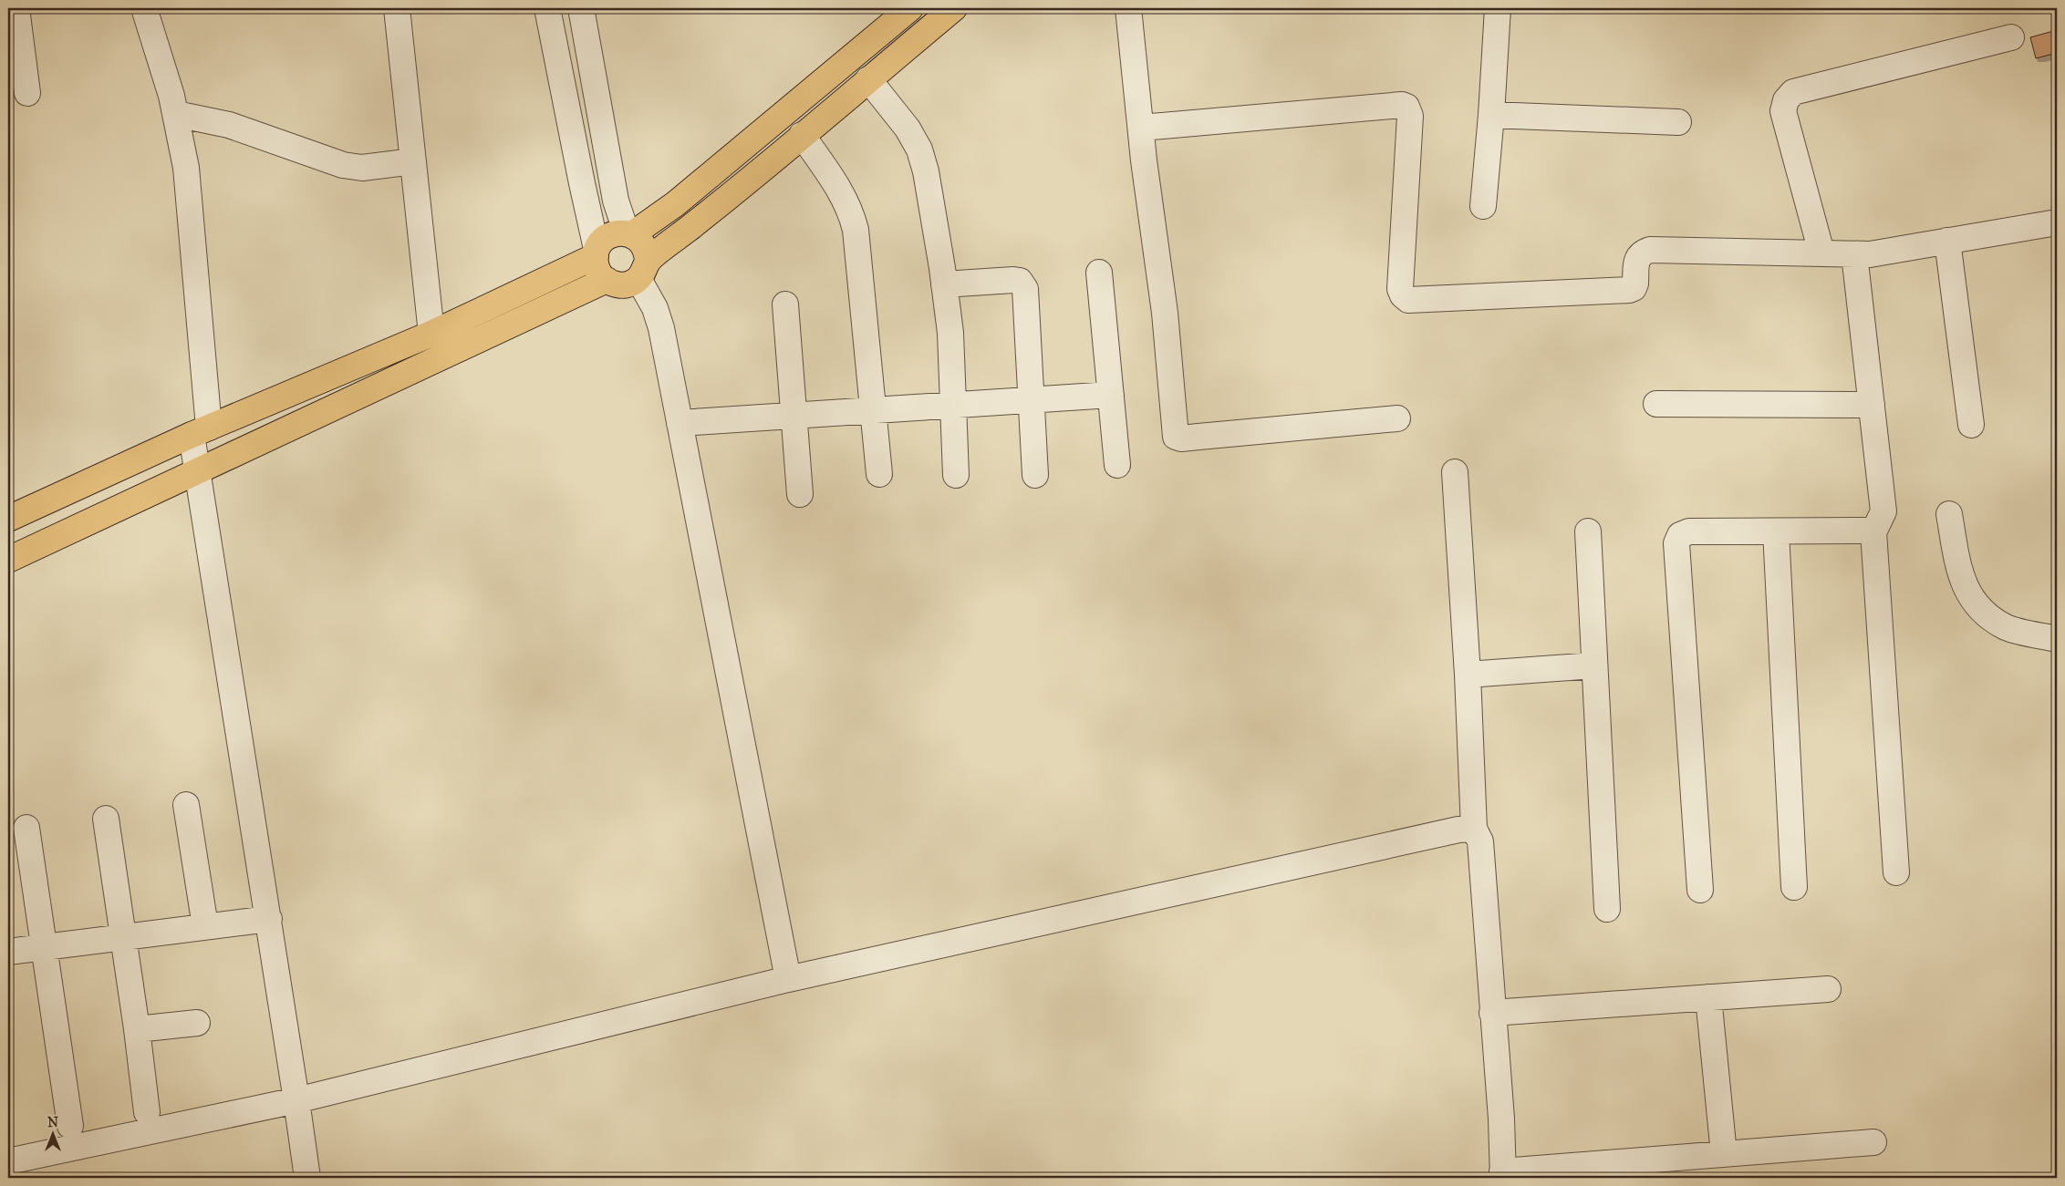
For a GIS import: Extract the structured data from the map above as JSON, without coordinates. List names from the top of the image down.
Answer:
{
  "north": "top"
}
